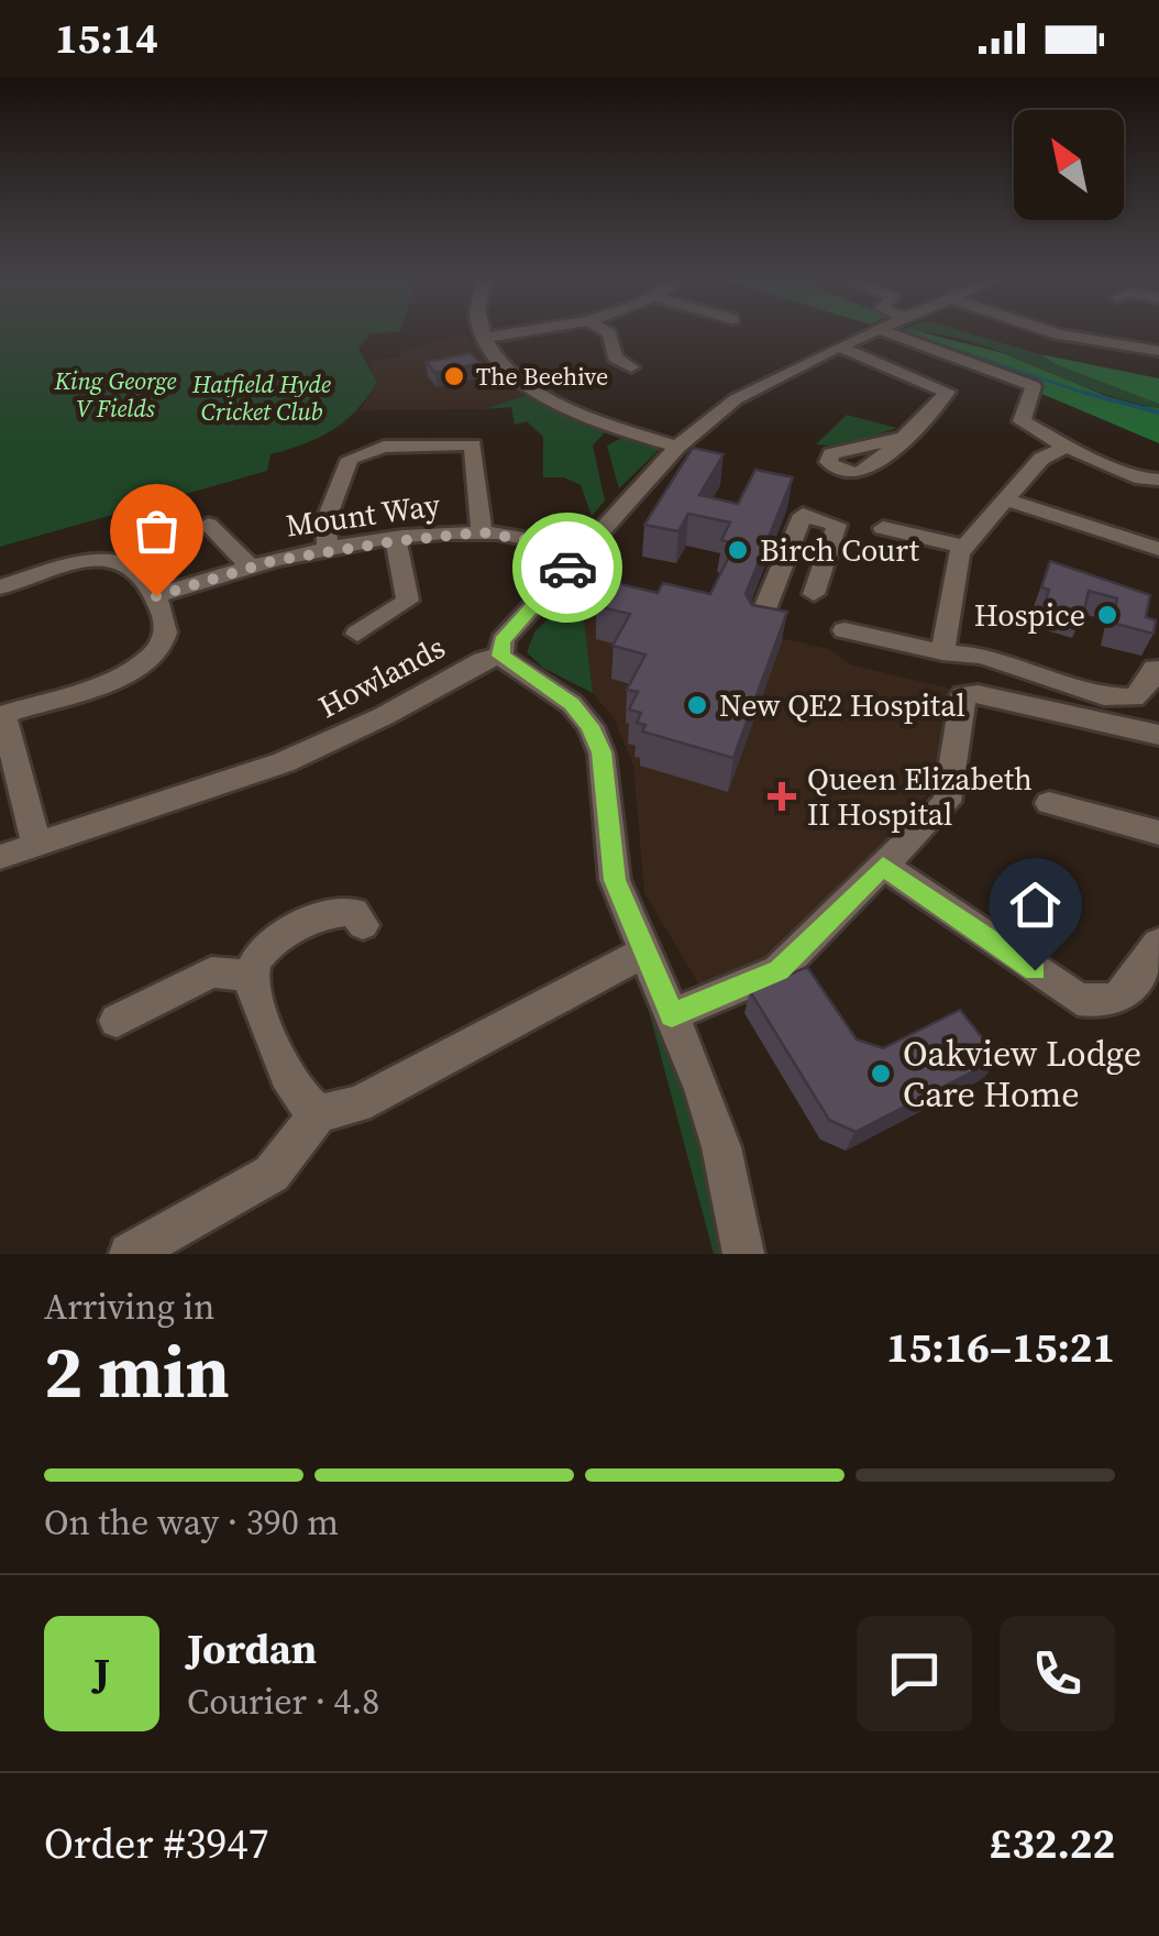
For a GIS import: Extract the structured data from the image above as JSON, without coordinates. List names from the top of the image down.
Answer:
{
  "streets": {
    "street": ["Mount Way", "Howlands"]
  },
  "parks": ["King George V Fields", "Hatfield Hyde Cricket Club"],
  "places": {
    "other": [
      "The Beehive",
      "Birch Court",
      "Hospice",
      "New QE2 Hospital",
      "Oakview Lodge Care Home"
    ],
    "health": ["Queen Elizabeth II Hospital"]
  },
  "north": "top left",
  "page": {
    "status": "15:14",
    "heading": ["2 min", "Arriving in", "15:16–15:21"],
    "panel": [
      "Jordan",
      "Courier · 4.8",
      "Order #3947",
      "£32.22"
    ],
    "bar": "On the way · 390 m",
    "round": "J"
  }
}
